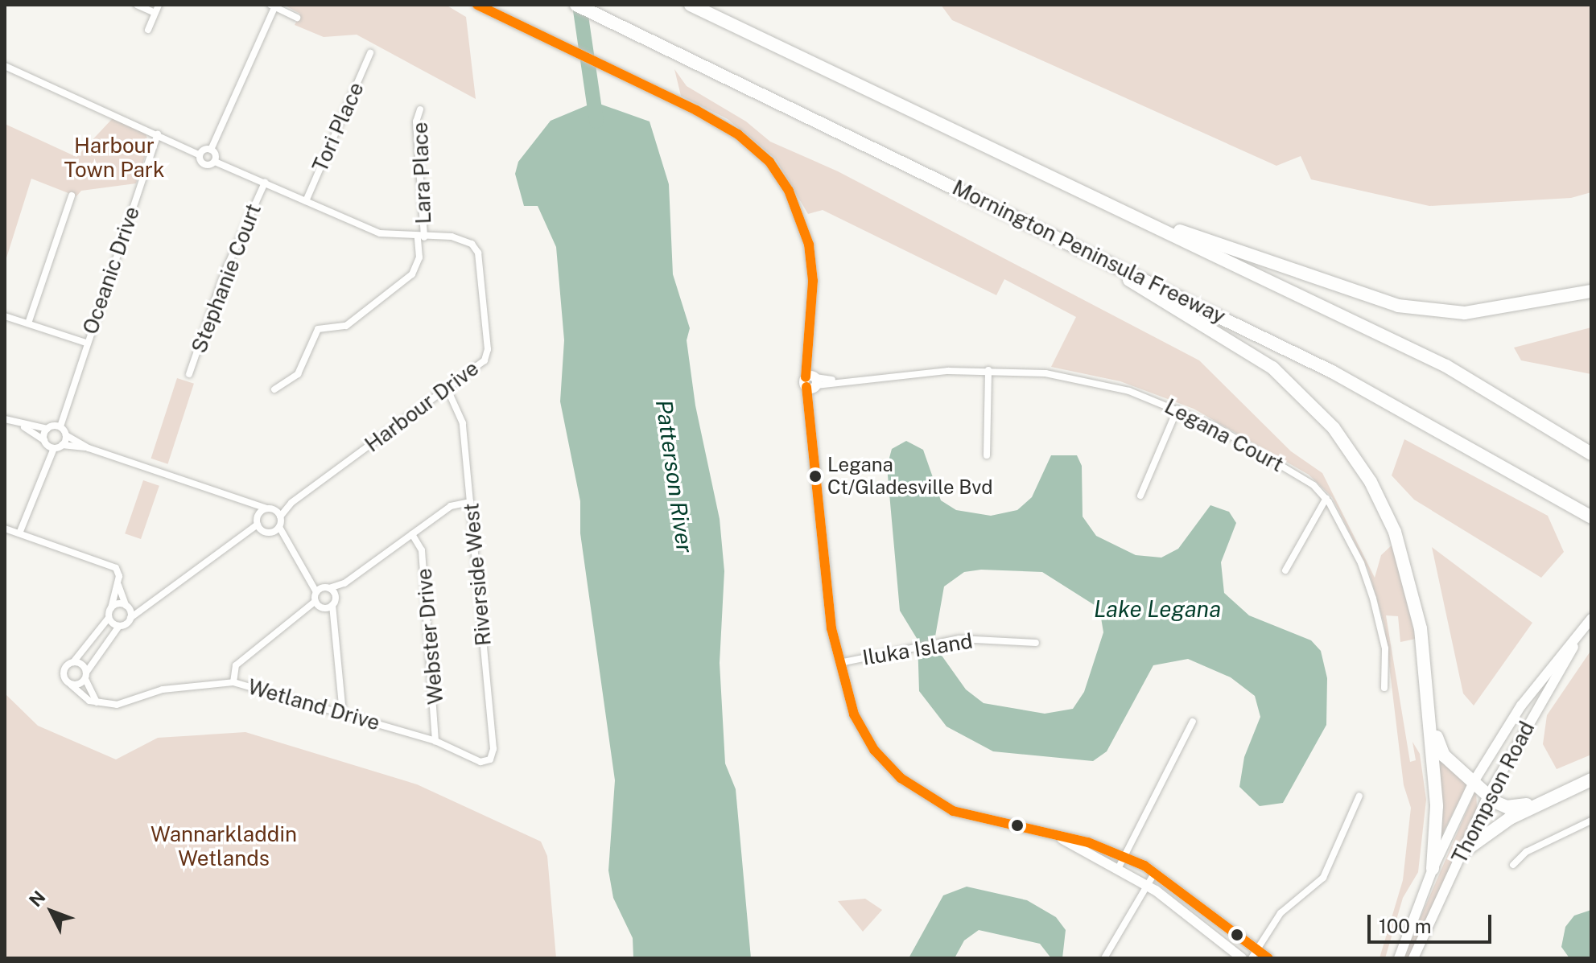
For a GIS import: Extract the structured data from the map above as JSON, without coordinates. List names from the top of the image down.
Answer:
{
  "streets": {
    "highway": ["Mornington Peninsula Freeway"],
    "main road": ["Thompson Road"],
    "street": [
      "Tori Place",
      "Lara Place",
      "Oceanic Drive",
      "Stephanie Court",
      "Harbour Drive",
      "Legana Court",
      "Riverside West",
      "Webster Drive",
      "Iluka Island",
      "Wetland Drive"
    ]
  },
  "crossings": [
    ["Tori Place", "Harbour Drive"],
    ["Lara Place", "Harbour Drive"],
    ["Stephanie Court", "Harbour Drive"],
    ["Harbour Drive", "Riverside West"],
    ["Riverside West", "Wetland Drive"],
    ["Webster Drive", "Wetland Drive"]
  ],
  "water": ["Patterson River", "Lake Legana"],
  "parks": ["Harbour Town Park", "Wannarkladdin Wetlands"],
  "places": ["Legana Ct/Gladesville Bvd"],
  "scale_bar": "100 m",
  "north": "top left"
}
